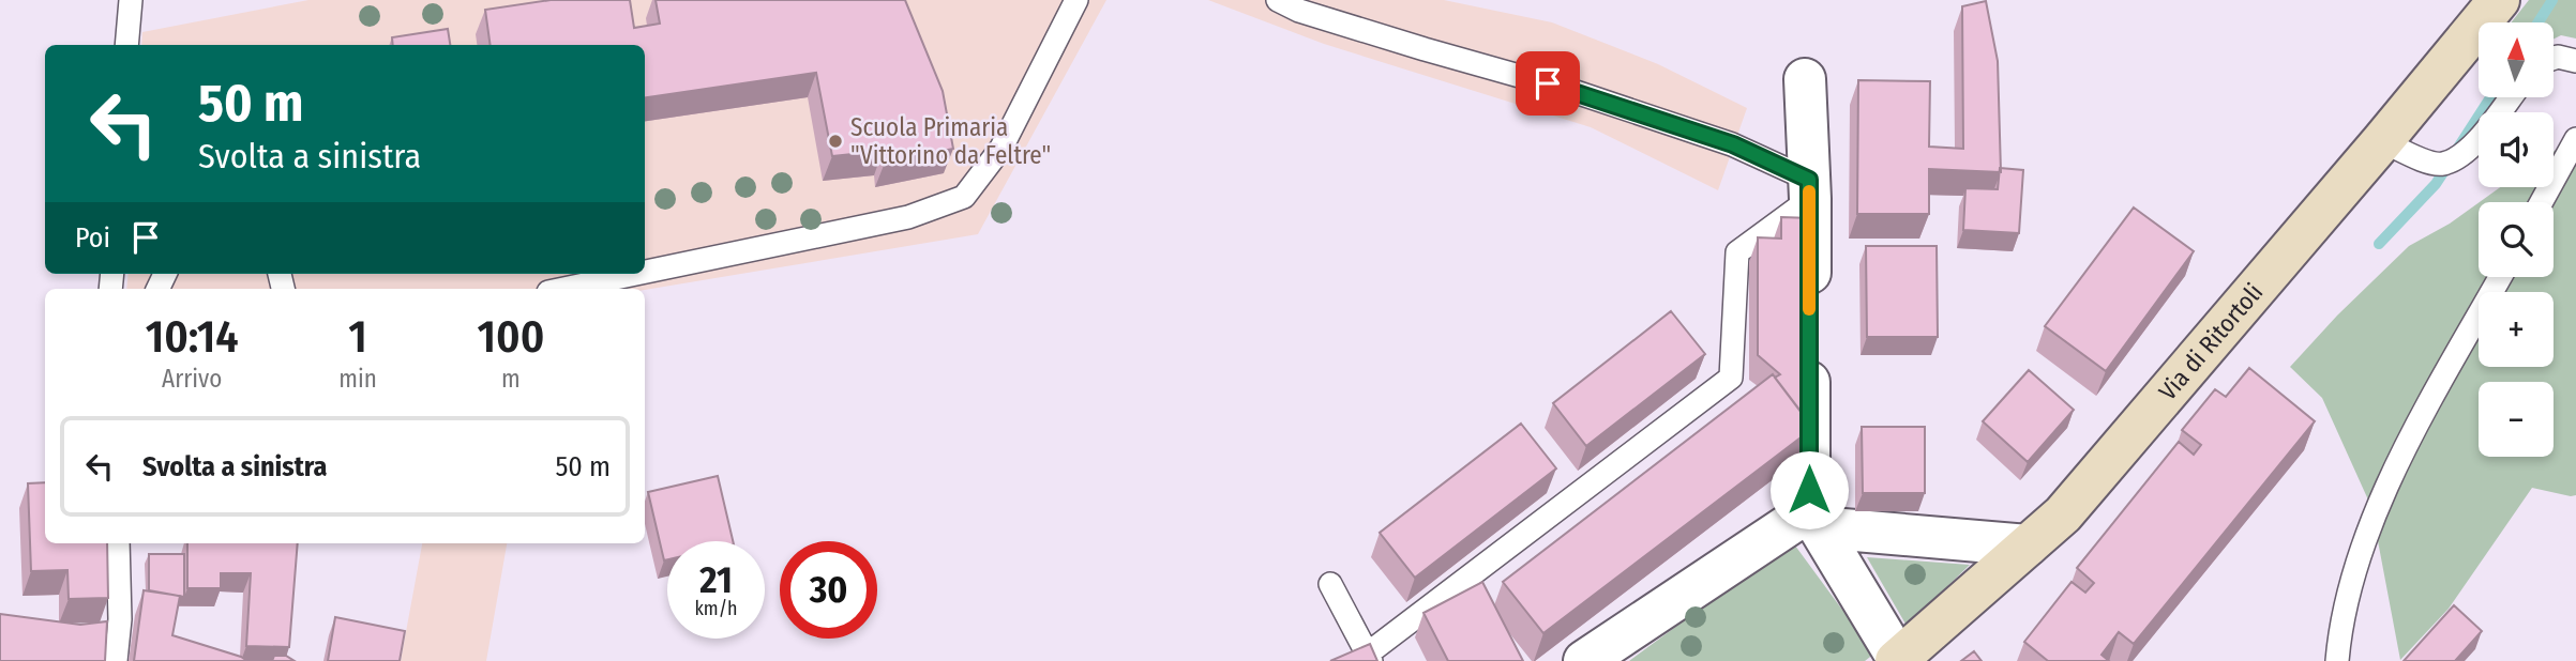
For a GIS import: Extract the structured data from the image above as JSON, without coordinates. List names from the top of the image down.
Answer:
{
  "streets": {
    "street": ["Via di Ritortoli"]
  },
  "places": ["Scuola Primaria \"Vittorino da Feltre\""],
  "north": "top",
  "page": {
    "map_buttons": ["+", "−"],
    "turn": ["50 m", "Svolta a sinistra"],
    "then": "Poi",
    "eta": [
      "10:14",
      "Arrivo",
      "1",
      "min",
      "100",
      "m"
    ],
    "list": [
      {
        "name": "Svolta a sinistra",
        "value": "50 m"
      }
    ],
    "speed": "21 km/h",
    "limit": "30"
  }
}
